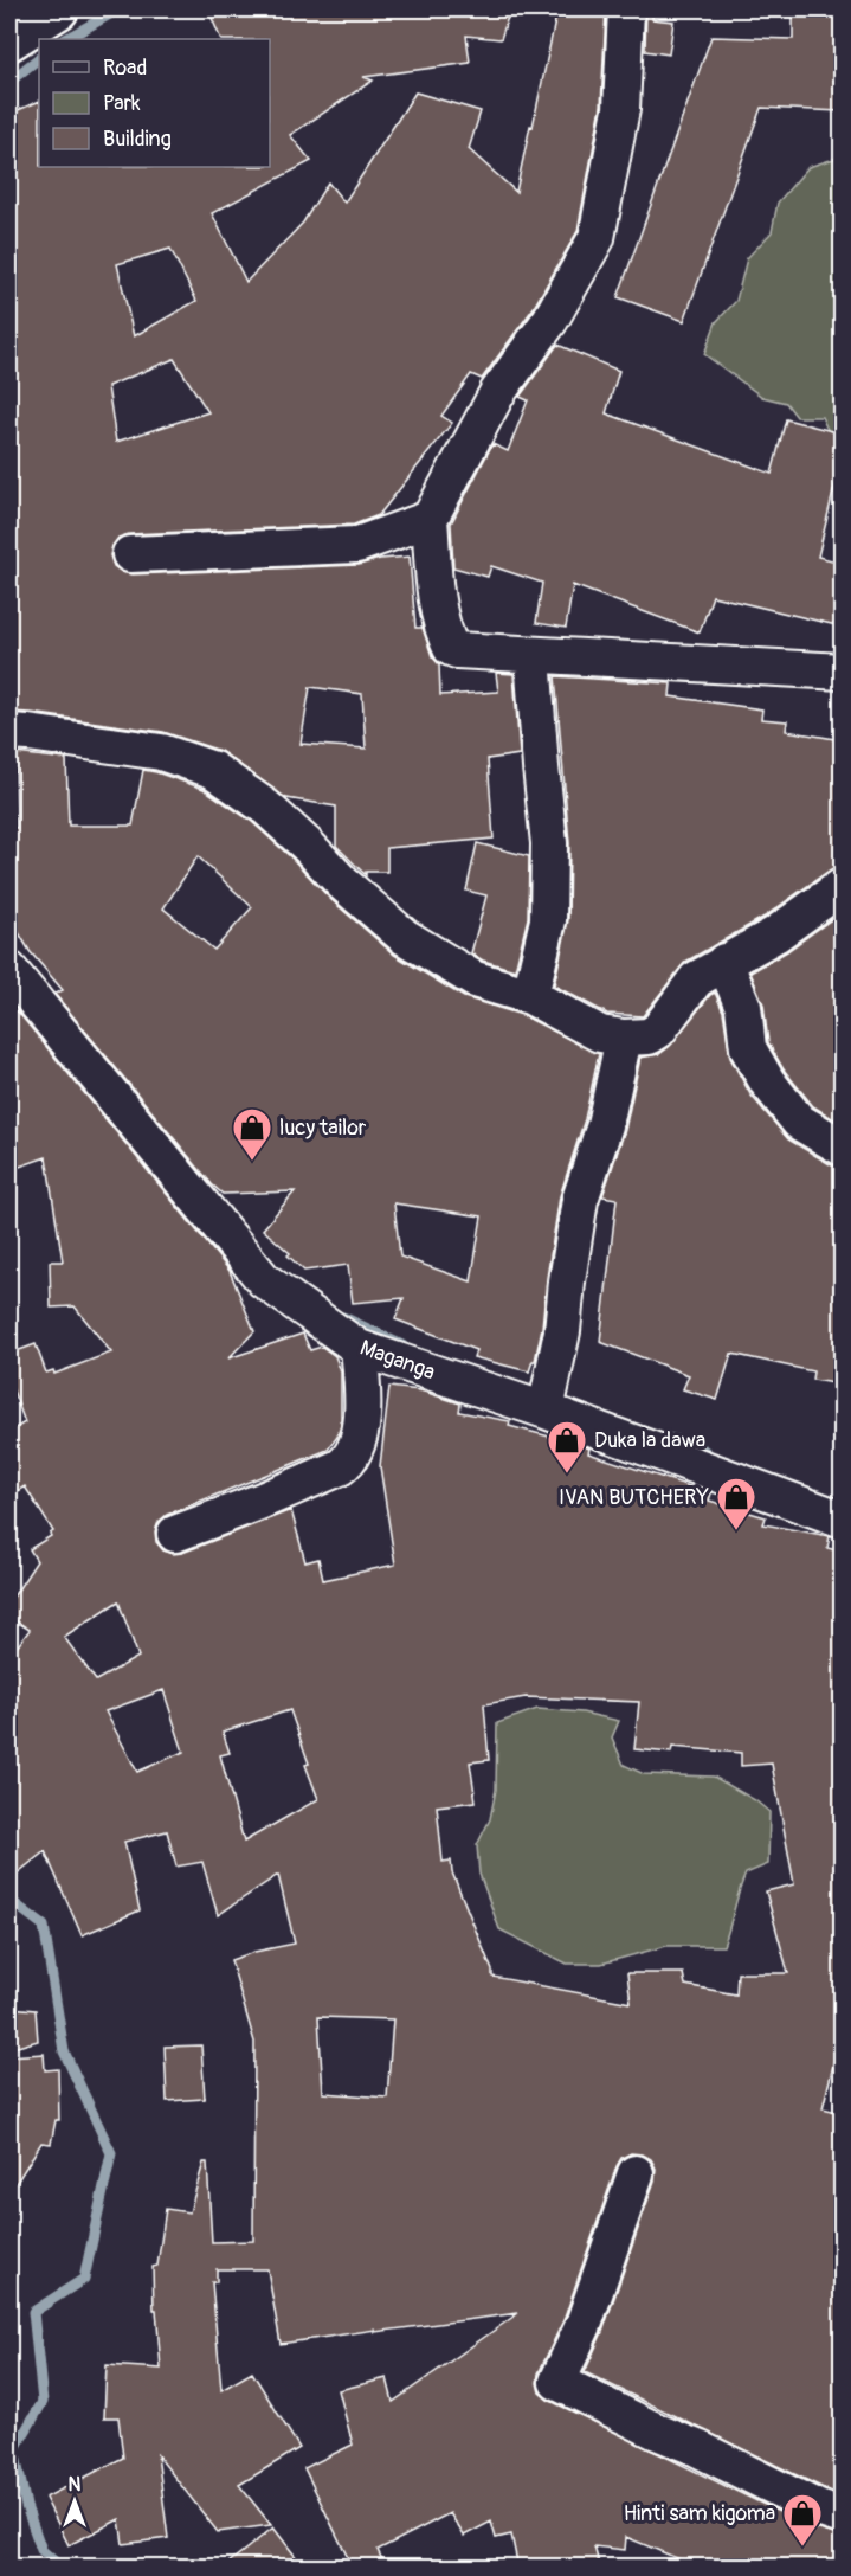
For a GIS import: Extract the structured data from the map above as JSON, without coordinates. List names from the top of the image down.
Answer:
{
  "streets": {
    "street": ["Maganga"]
  },
  "places": {
    "shop": [
      "lucy tailor",
      "Duka la dawa",
      "IVAN BUTCHERY",
      "Hinti sam kigoma"
    ]
  },
  "legend": ["Road", "Park", "Building"],
  "north": "top"
}
